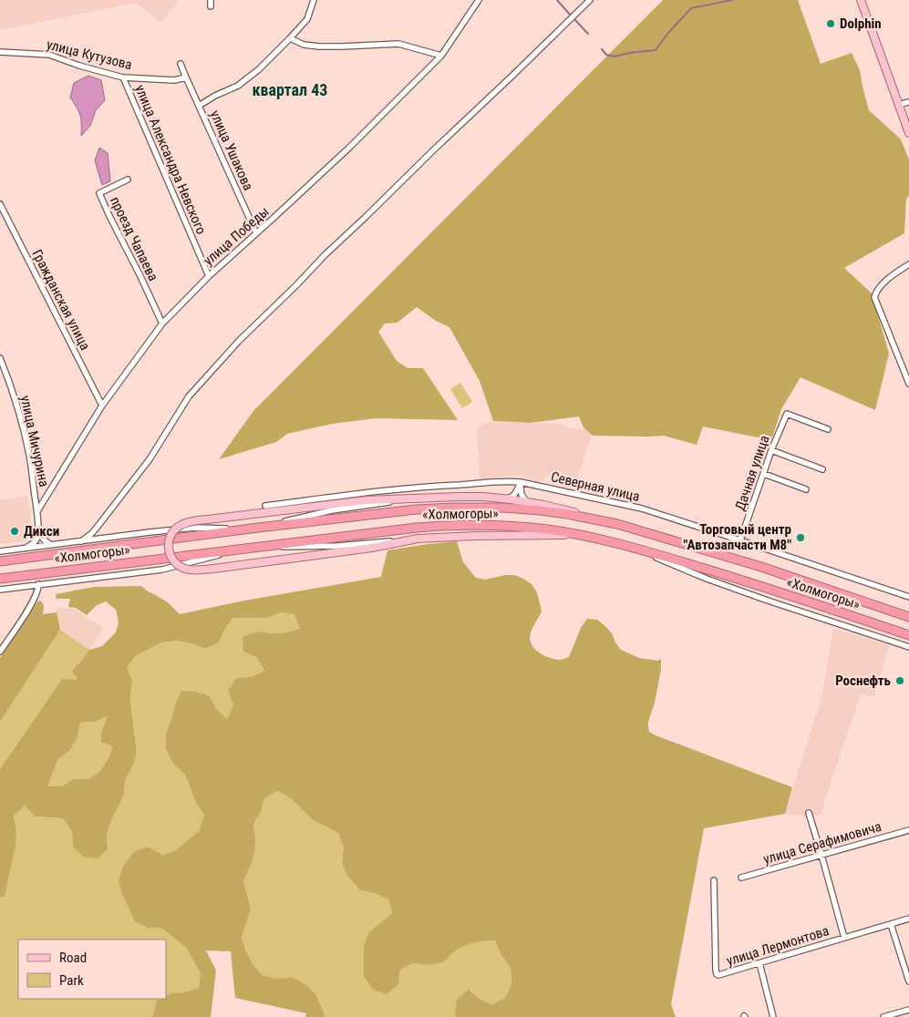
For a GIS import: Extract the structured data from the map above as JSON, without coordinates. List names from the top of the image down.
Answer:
{
  "streets": {
    "highway": ["«Холмогоры»"],
    "street": [
      "улица Кутузова",
      "улица Ушакова",
      "улица Александра Невского",
      "улица Победы",
      "проезд Чапаева",
      "Гражданская улица",
      "улица Мичурина",
      "Дачная улица",
      "Северная улица",
      "улица Серафимовича",
      "улица Лермонтова"
    ]
  },
  "crossings": [
    ["улица Кутузова", "улица Ушакова"],
    ["улица Кутузова", "улица Александра Невского"],
    ["улица Ушакова", "улица Победы"],
    ["улица Александра Невского", "улица Победы"],
    ["улица Победы", "проезд Чапаева"],
    ["улица Победы", "Гражданская улица"],
    ["улица Победы", "улица Мичурина"],
    ["Дачная улица", "Северная улица"]
  ],
  "districts": ["квартал 43"],
  "places": [
    "Dolphin",
    "Дикси",
    "Торговый центр \"Автозапчасти М8\"",
    "Роснефть"
  ],
  "legend": ["Road", "Park"]
}
